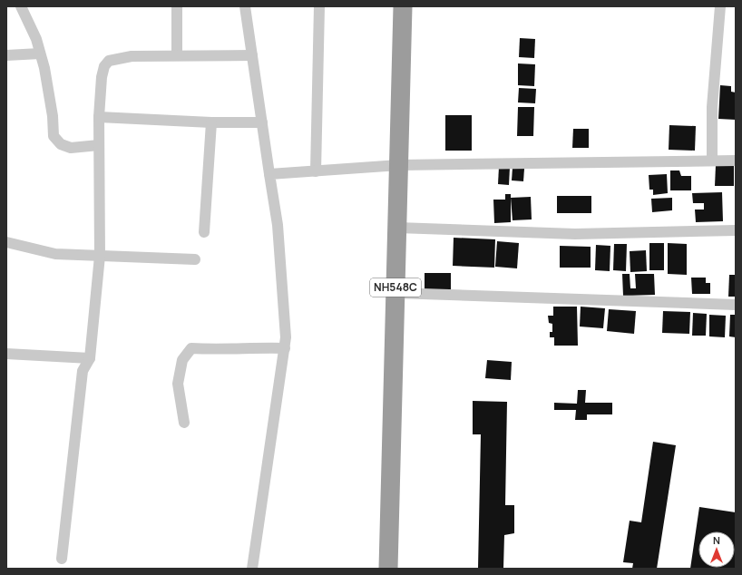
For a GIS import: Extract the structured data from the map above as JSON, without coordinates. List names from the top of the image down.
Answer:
{
  "streets": {
    "highway": ["NH548C"]
  },
  "north": "top"
}
